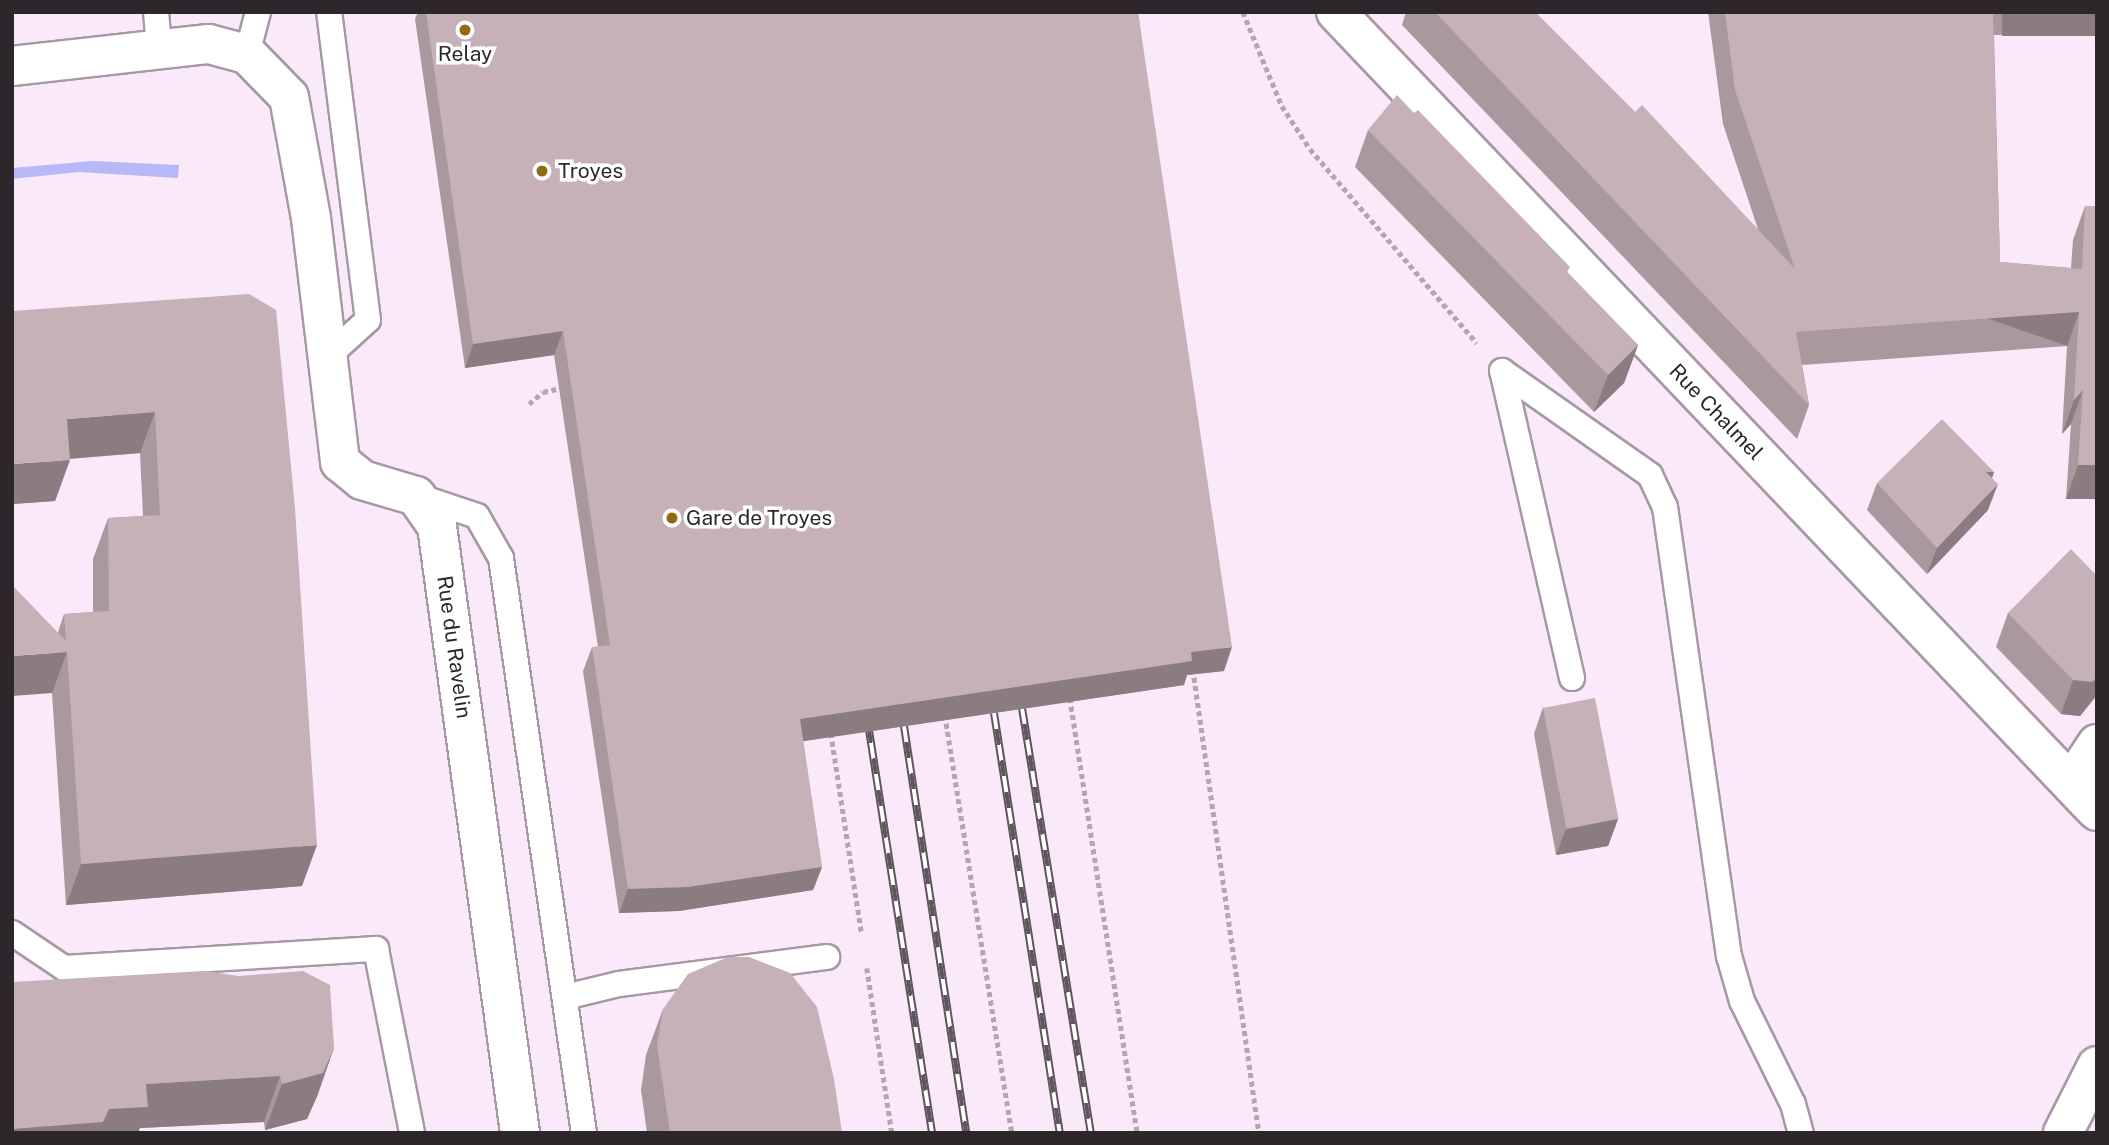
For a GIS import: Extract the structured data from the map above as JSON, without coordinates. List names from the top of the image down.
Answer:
{
  "streets": {
    "street": ["Rue Chalmel", "Rue du Ravelin"]
  },
  "places": ["Relay", "Troyes", "Gare de Troyes"]
}
